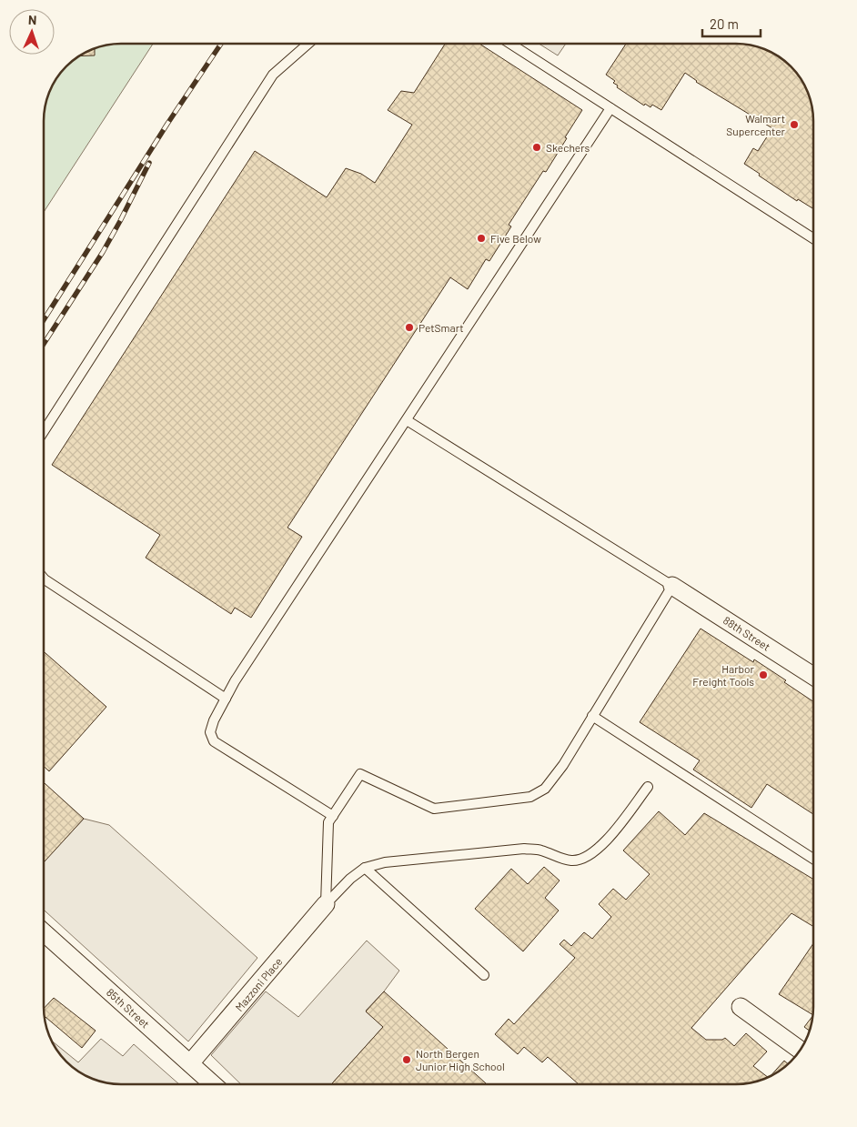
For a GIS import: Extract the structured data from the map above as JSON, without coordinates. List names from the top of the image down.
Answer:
{
  "streets": {
    "street": ["88th Street", "Mazzoni Place", "85th Street"]
  },
  "crossings": [
    ["Mazzoni Place", "85th Street"]
  ],
  "places": [
    "Walmart Supercenter",
    "Skechers",
    "Five Below",
    "PetSmart",
    "Harbor Freight Tools",
    "North Bergen Junior High School"
  ],
  "scale_bar": "20 m",
  "north": "top"
}
